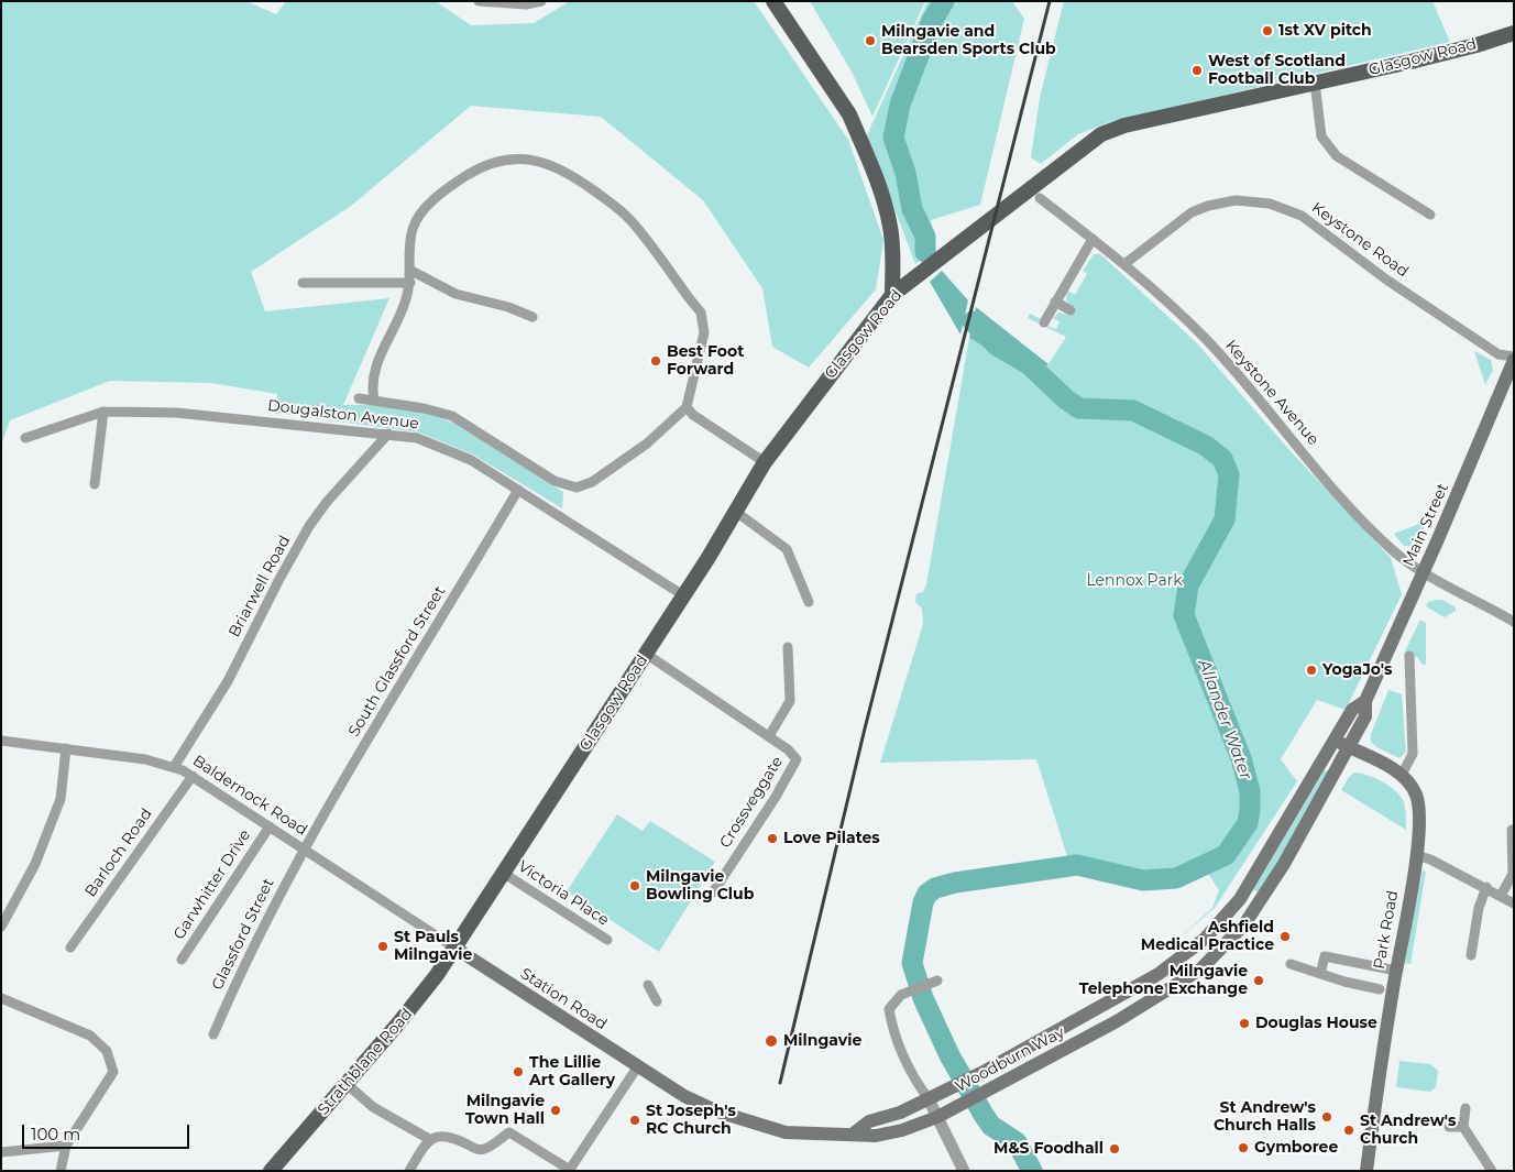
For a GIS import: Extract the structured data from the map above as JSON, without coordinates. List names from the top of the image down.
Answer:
{
  "streets": {
    "main road": [
      "Glasgow Road",
      "Main Street",
      "Park Road",
      "Station Road",
      "Woodburn Way",
      "Strathblane Road"
    ],
    "street": [
      "Keystone Road",
      "Keystone Avenue",
      "Dougalston Avenue",
      "Briarwell Road",
      "South Glassford Street",
      "Baldernock Road",
      "Crossveggate",
      "Barloch Road",
      "Garwhitter Drive",
      "Victoria Place",
      "Glassford Street"
    ]
  },
  "crossings": [
    ["Glasgow Road", "Dougalston Avenue"],
    ["Glasgow Road", "Baldernock Road"],
    ["Glasgow Road", "Crossveggate"],
    ["Glasgow Road", "Victoria Place"],
    ["Glasgow Road", "Station Road"],
    ["Glasgow Road", "Strathblane Road"],
    ["Keystone Road", "Keystone Avenue"],
    ["Keystone Road", "Main Street"],
    ["Keystone Avenue", "Main Street"],
    ["Dougalston Avenue", "Briarwell Road"],
    ["Dougalston Avenue", "South Glassford Street"],
    ["Main Street", "Park Road"],
    ["Main Street", "Woodburn Way"],
    ["Briarwell Road", "Baldernock Road"],
    ["South Glassford Street", "Baldernock Road"],
    ["South Glassford Street", "Glassford Street"],
    ["Baldernock Road", "Barloch Road"],
    ["Baldernock Road", "Garwhitter Drive"],
    ["Baldernock Road", "Glassford Street"],
    ["Baldernock Road", "Station Road"],
    ["Baldernock Road", "Strathblane Road"],
    ["Station Road", "Woodburn Way"],
    ["Station Road", "Strathblane Road"]
  ],
  "water": ["Allander Water"],
  "parks": ["Lennox Park"],
  "places": [
    "1st XV pitch",
    "Milngavie and Bearsden Sports Club",
    "West of Scotland Football Club",
    "Best Foot Forward",
    "YogaJo's",
    "Love Pilates",
    "Milngavie Bowling Club",
    "Ashfield Medical Practice",
    "St Pauls Milngavie",
    "Milngavie Telephone Exchange",
    "Douglas House",
    "Milngavie",
    "The Lillie Art Gallery",
    "Milngavie Town Hall",
    "St Andrew's Church Halls",
    "St Joseph's RC Church",
    "St Andrew's Church",
    "Gymboree",
    "M&S Foodhall"
  ],
  "scale_bar": "100 m"
}
